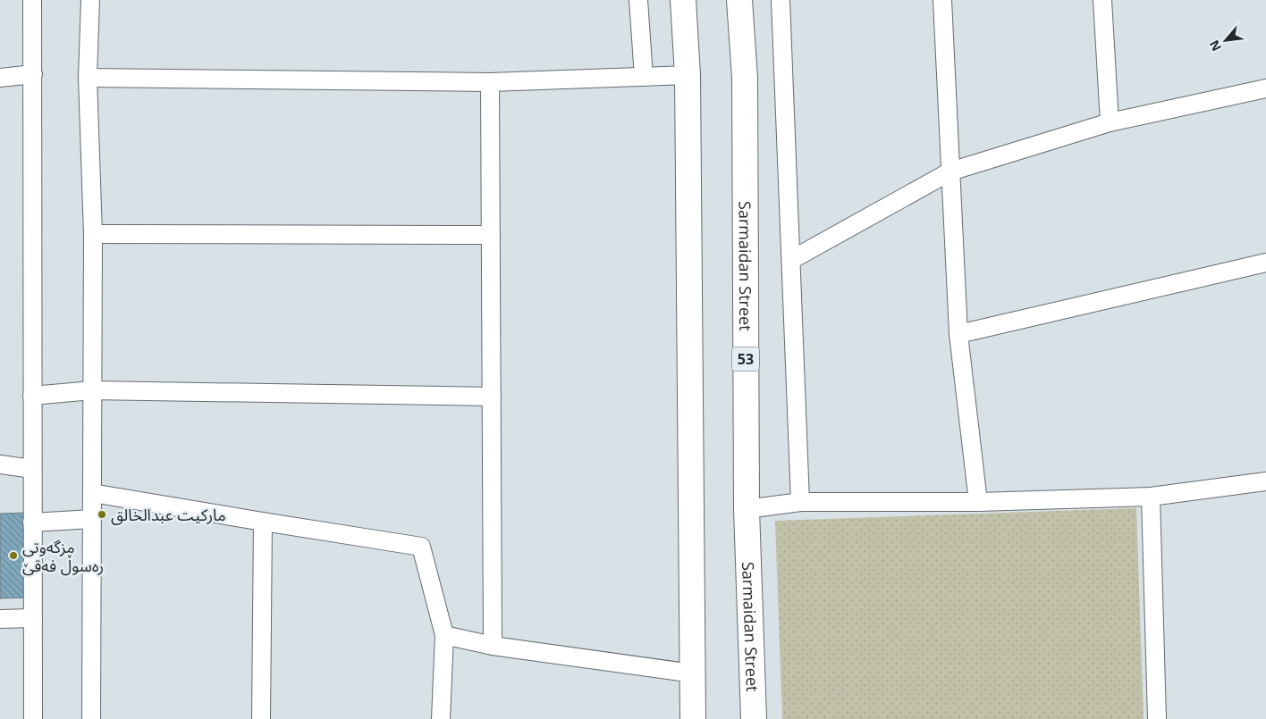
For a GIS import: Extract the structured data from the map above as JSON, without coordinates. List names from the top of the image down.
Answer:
{
  "streets": {
    "main road": ["Sarmaidan Street", "53"]
  },
  "places": ["ماركیت عبدالخالق", "مزگەوتی رەسوڵ فەقێ"],
  "north": "bottom left"
}
